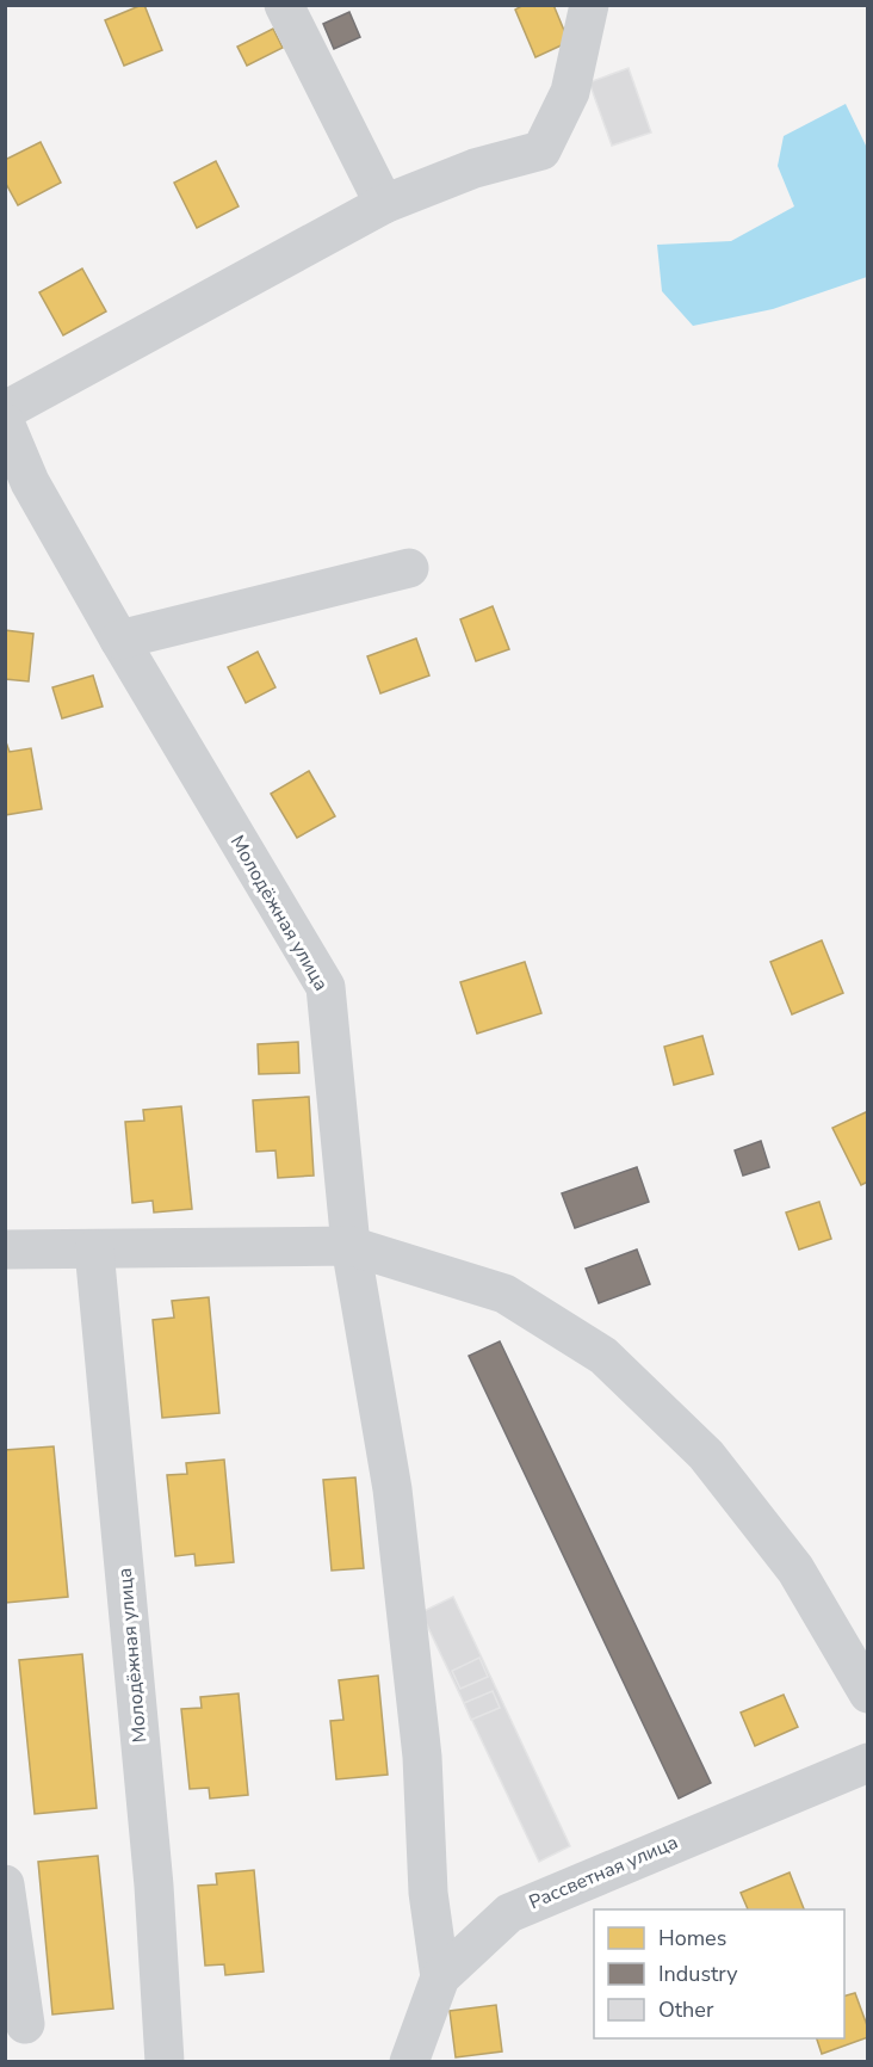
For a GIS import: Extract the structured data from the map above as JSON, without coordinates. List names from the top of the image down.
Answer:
{
  "streets": {
    "street": ["Молодёжная улица", "Рассветная улица"]
  },
  "crossings": [
    ["Молодёжная улица", "Рассветная улица"]
  ],
  "legend": ["Homes", "Industry", "Other"]
}
